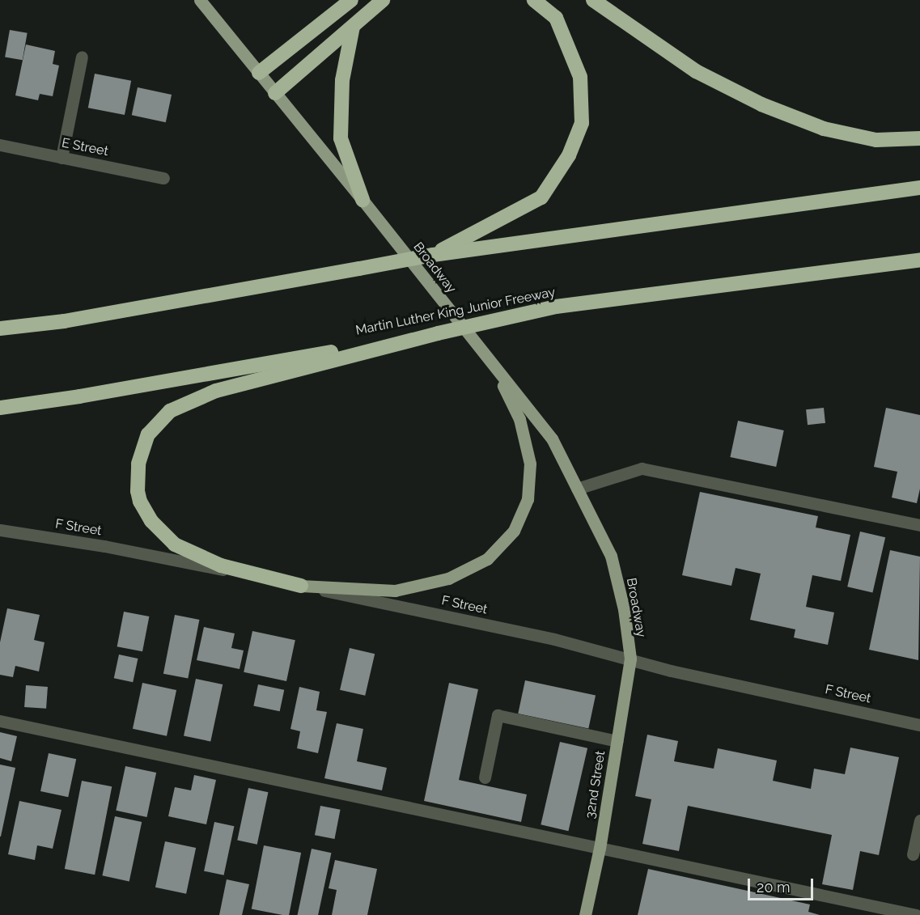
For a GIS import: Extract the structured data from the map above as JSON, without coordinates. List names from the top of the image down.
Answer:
{
  "streets": {
    "highway": ["Martin Luther King Junior Freeway"],
    "main road": ["Broadway", "32nd Street"],
    "street": ["E Street", "F Street"]
  },
  "crossings": [
    ["Broadway", "F Street"],
    ["Broadway", "32nd Street"],
    ["F Street", "32nd Street"]
  ],
  "scale_bar": "20 m"
}
